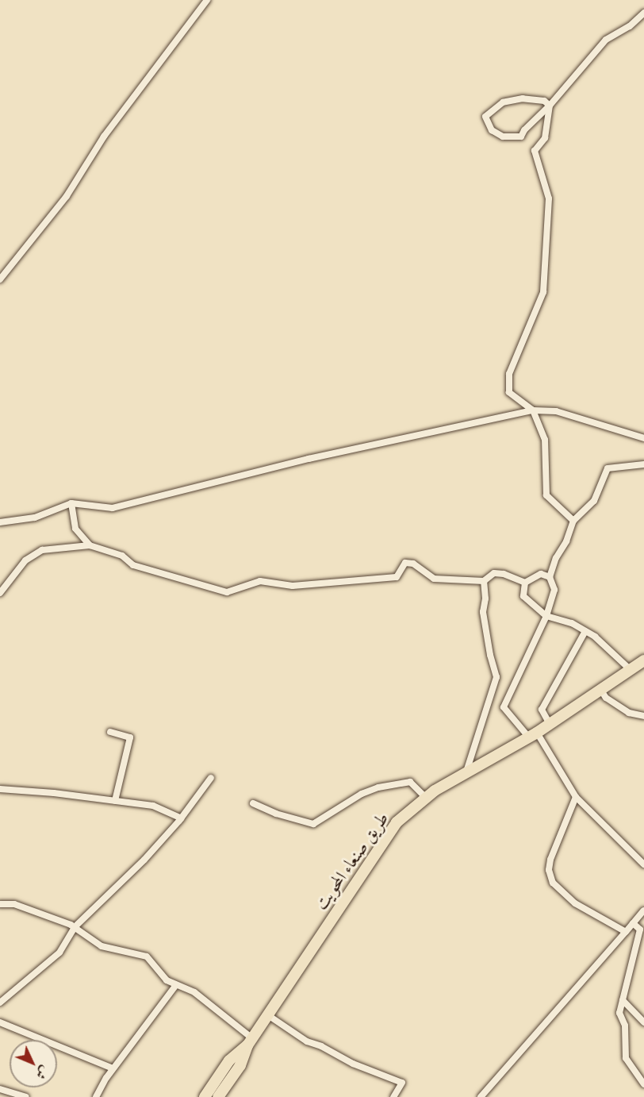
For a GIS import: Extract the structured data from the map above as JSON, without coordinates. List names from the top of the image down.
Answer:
{
  "streets": {
    "main road": ["طريق صنعاء المحويت"]
  },
  "north": "bottom right"
}
